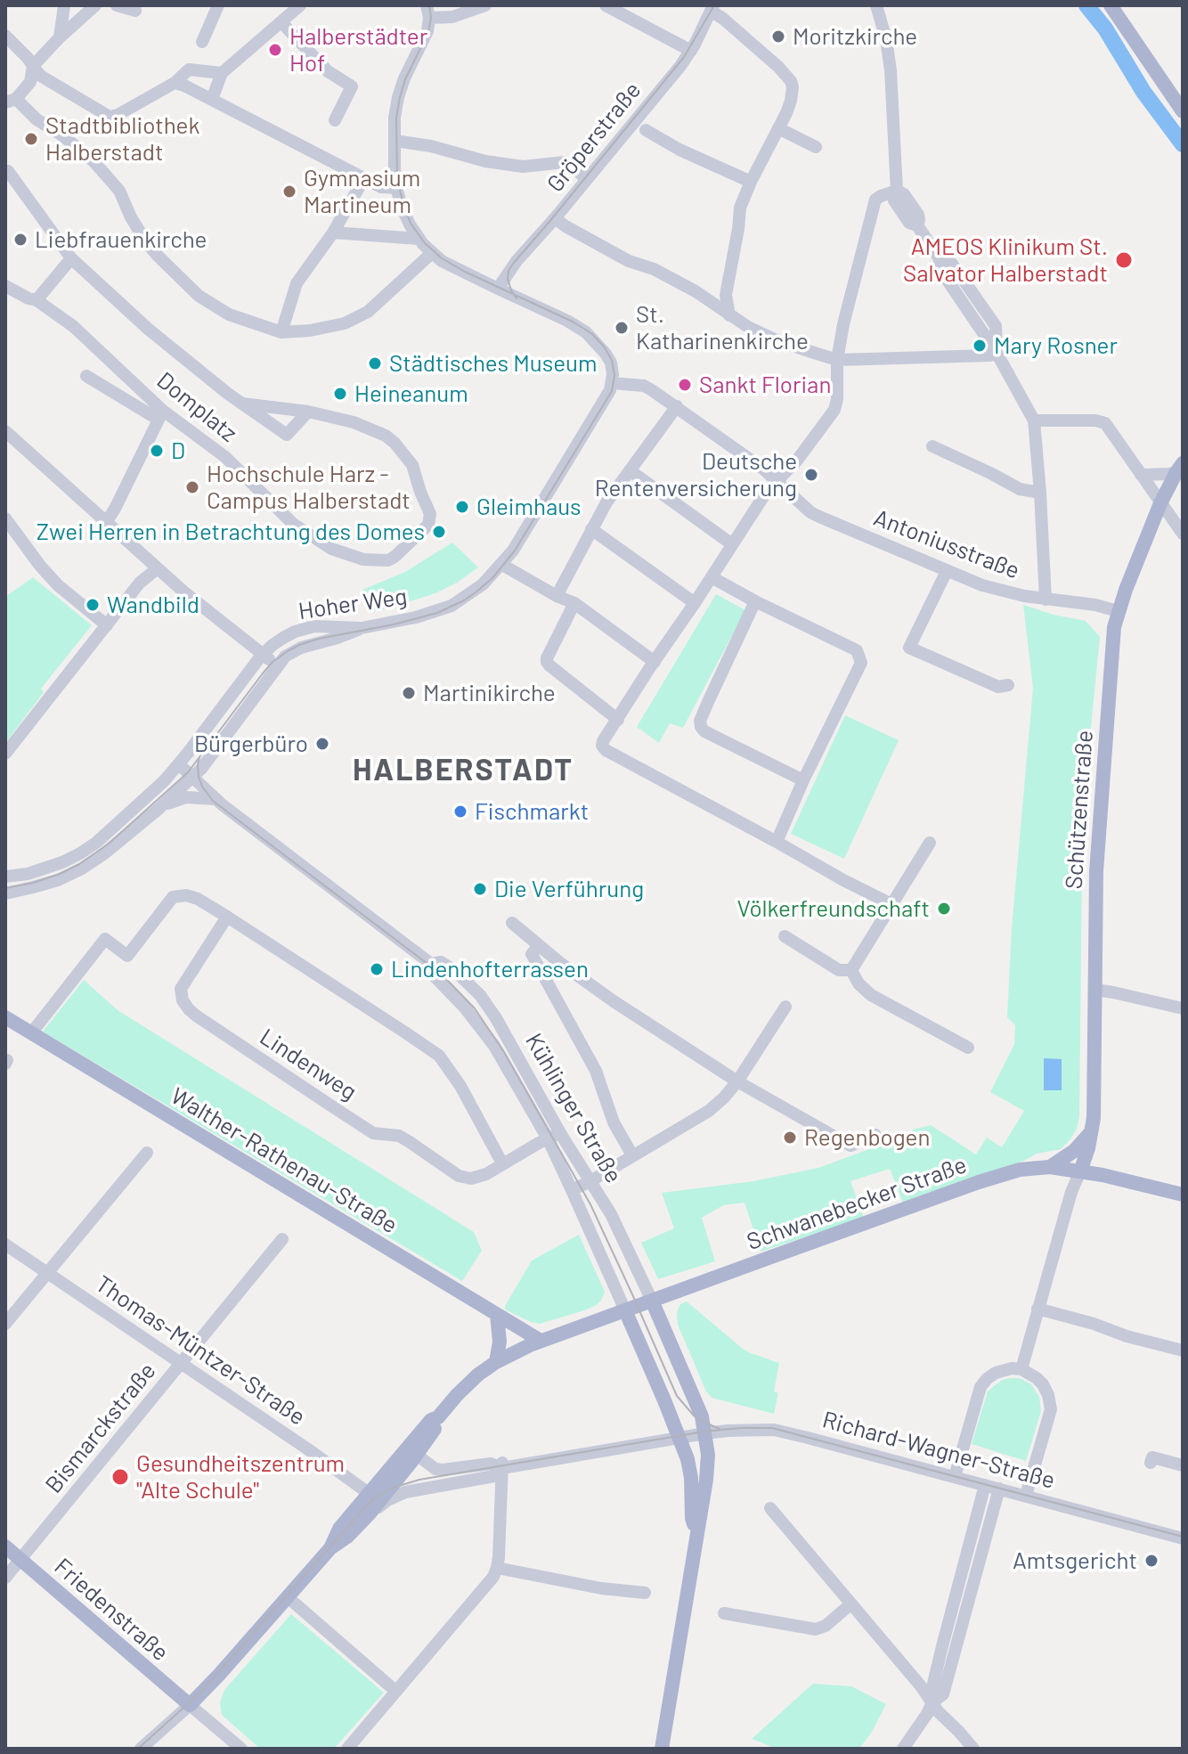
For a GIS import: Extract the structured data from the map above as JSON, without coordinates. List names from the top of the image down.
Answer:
{
  "streets": {
    "main road": [
      "Schützenstraße",
      "Walther-Rathenau-Straße",
      "Schwanebecker Straße",
      "Friedenstraße"
    ],
    "street": [
      "Gröperstraße",
      "Domplatz",
      "Antoniusstraße",
      "Hoher Weg",
      "Lindenweg",
      "Kühlinger Straße",
      "Thomas-Müntzer-Straße",
      "Bismarckstraße",
      "Richard-Wagner-Straße"
    ]
  },
  "crossings": [
    ["Antoniusstraße", "Hoher Weg"],
    ["Antoniusstraße", "Schützenstraße"],
    ["Hoher Weg", "Kühlinger Straße"],
    ["Schützenstraße", "Schwanebecker Straße"],
    ["Lindenweg", "Kühlinger Straße"],
    ["Kühlinger Straße", "Schwanebecker Straße"],
    ["Walther-Rathenau-Straße", "Schwanebecker Straße"],
    ["Thomas-Müntzer-Straße", "Bismarckstraße"],
    ["Bismarckstraße", "Friedenstraße"]
  ],
  "districts": ["HALBERSTADT"],
  "places": [
    "Moritzkirche",
    "Halberstädter Hof",
    "Stadtbibliothek Halberstadt",
    "Gymnasium Martineum",
    "Liebfrauenkirche",
    "AMEOS Klinikum St. Salvator Halberstadt",
    "St. Katharinenkirche",
    "Mary Rosner",
    "Städtisches Museum",
    "Sankt Florian",
    "Heineanum",
    "D",
    "Deutsche Rentenversicherung",
    "Hochschule Harz - Campus Halberstadt",
    "Gleimhaus",
    "Zwei Herren in Betrachtung des Domes",
    "Wandbild",
    "Martinikirche",
    "Bürgerbüro",
    "Fischmarkt",
    "Die Verführung",
    "Völkerfreundschaft",
    "Lindenhofterrassen",
    "Regenbogen",
    "Gesundheitszentrum \"Alte Schule\"",
    "Amtsgericht"
  ]
}
